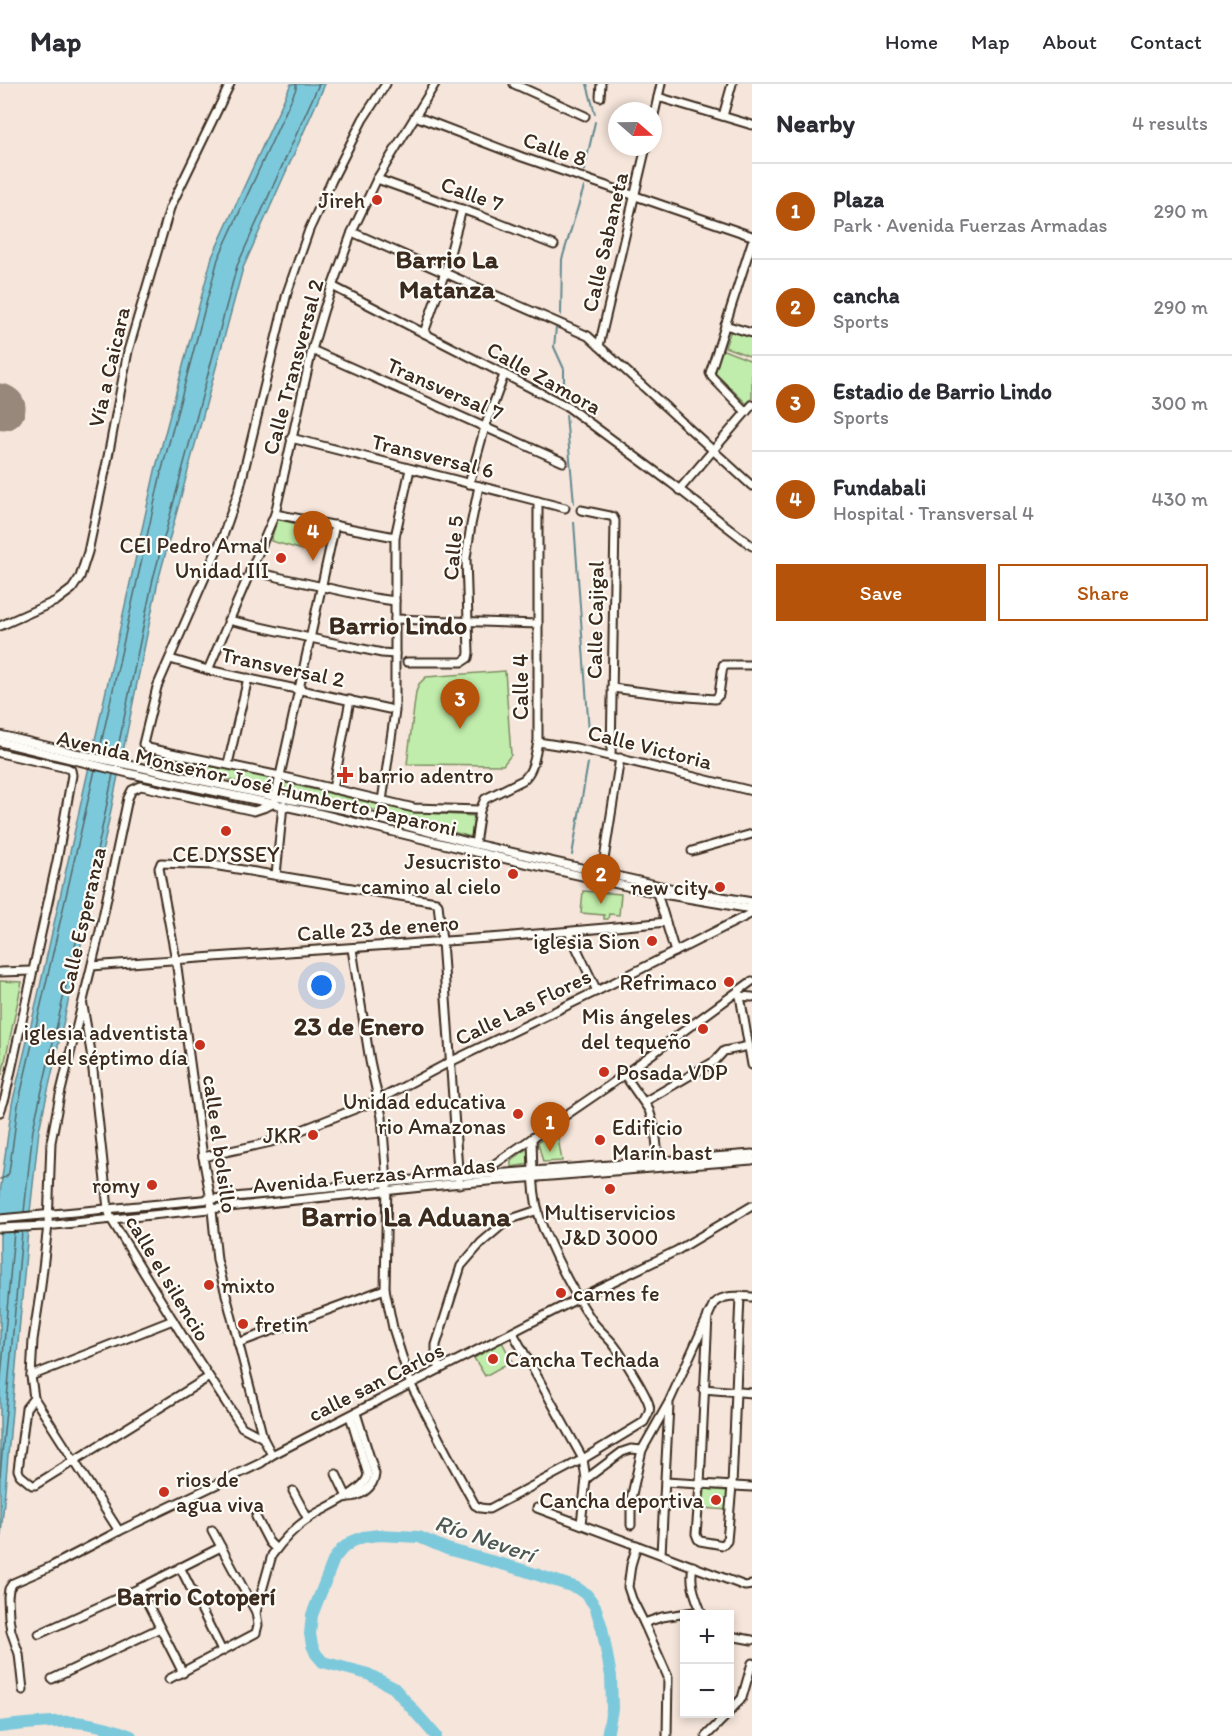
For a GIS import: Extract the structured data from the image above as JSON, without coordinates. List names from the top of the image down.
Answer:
{
  "streets": {
    "street": [
      "Calle 8",
      "Calle 7",
      "Calle Sabaneta",
      "Vía a Caicara",
      "Calle Transversal 2",
      "Calle Zamora",
      "Transversal 7",
      "Transversal 6",
      "Calle 5",
      "Calle Cajigal",
      "Transversal 2",
      "Calle 4",
      "Calle Victoria",
      "Avenida Monseñor José Humberto Paparoni",
      "Calle Esperanza",
      "Calle 23 de enero",
      "Calle Las Flores",
      "calle el bolsillo",
      "Avenida Fuerzas Armadas",
      "calle el silencio",
      "calle san Carlos"
    ]
  },
  "crossings": [
    ["Calle 8", "Calle Sabaneta"],
    ["Calle 8", "Calle Transversal 2"],
    ["Calle 7", "Calle Transversal 2"],
    ["Calle Transversal 2", "Calle Zamora"],
    ["Calle Transversal 2", "Transversal 7"],
    ["Calle Transversal 2", "Transversal 6"],
    ["Calle Transversal 2", "Transversal 2"],
    ["Transversal 6", "Calle 5"],
    ["Transversal 6", "Calle 4"],
    ["Calle Cajigal", "Calle Victoria"],
    ["Calle 4", "Calle Victoria"],
    ["Avenida Monseñor José Humberto Paparoni", "Calle Esperanza"],
    ["Avenida Monseñor José Humberto Paparoni", "Calle Las Flores"],
    ["Calle Esperanza", "Calle 23 de enero"],
    ["Calle Esperanza", "Avenida Fuerzas Armadas"],
    ["Calle Esperanza", "calle el silencio"],
    ["Calle 23 de enero", "calle el bolsillo"],
    ["Calle Las Flores", "calle el bolsillo"],
    ["calle el bolsillo", "Avenida Fuerzas Armadas"],
    ["calle el bolsillo", "calle el silencio"],
    ["calle el bolsillo", "calle san Carlos"],
    ["Avenida Fuerzas Armadas", "calle el silencio"]
  ],
  "districts": [
    "Barrio La Matanza",
    "Barrio Lindo",
    "23 de Enero",
    "Barrio La Aduana",
    "Barrio Cotoperí"
  ],
  "water": ["Río Neverí"],
  "places": {
    "other": [
      "Jireh",
      "CEI Pedro Arnal Unidad III",
      "CE DYSSEY",
      "Jesucristo camino al cielo",
      "new city",
      "iglesia Sion",
      "Refrimaco",
      "Mis ángeles del tequeño",
      "iglesia adventista del séptimo día",
      "Posada VDP",
      "Unidad educativa rio Amazonas",
      "JKR",
      "Edificio Marín bast",
      "romy",
      "Multiservicios J&D 3000",
      "mixto",
      "carnes fe",
      "fretin",
      "Cancha Techada",
      "rios de agua viva",
      "Cancha deportiva"
    ],
    "health": ["barrio adentro"]
  },
  "north": "right",
  "page": {
    "header": "Map",
    "nav": [
      "Home",
      "Map",
      "About",
      "Contact"
    ],
    "heading": ["Nearby", "4 results"],
    "list": [
      {
        "mark": "1",
        "name": "Plaza",
        "note": "Park · Avenida Fuerzas Armadas",
        "value": "290 m"
      },
      {
        "mark": "2",
        "name": "cancha",
        "note": "Sports",
        "value": "290 m"
      },
      {
        "mark": "3",
        "name": "Estadio de Barrio Lindo",
        "note": "Sports",
        "value": "300 m"
      },
      {
        "mark": "4",
        "name": "Fundabali",
        "note": "Hospital · Transversal 4",
        "value": "430 m"
      }
    ],
    "pins": [
      "4",
      "3",
      "2",
      "1"
    ],
    "buttons": ["Save", "Share"],
    "map_buttons": ["+", "−"]
  }
}
